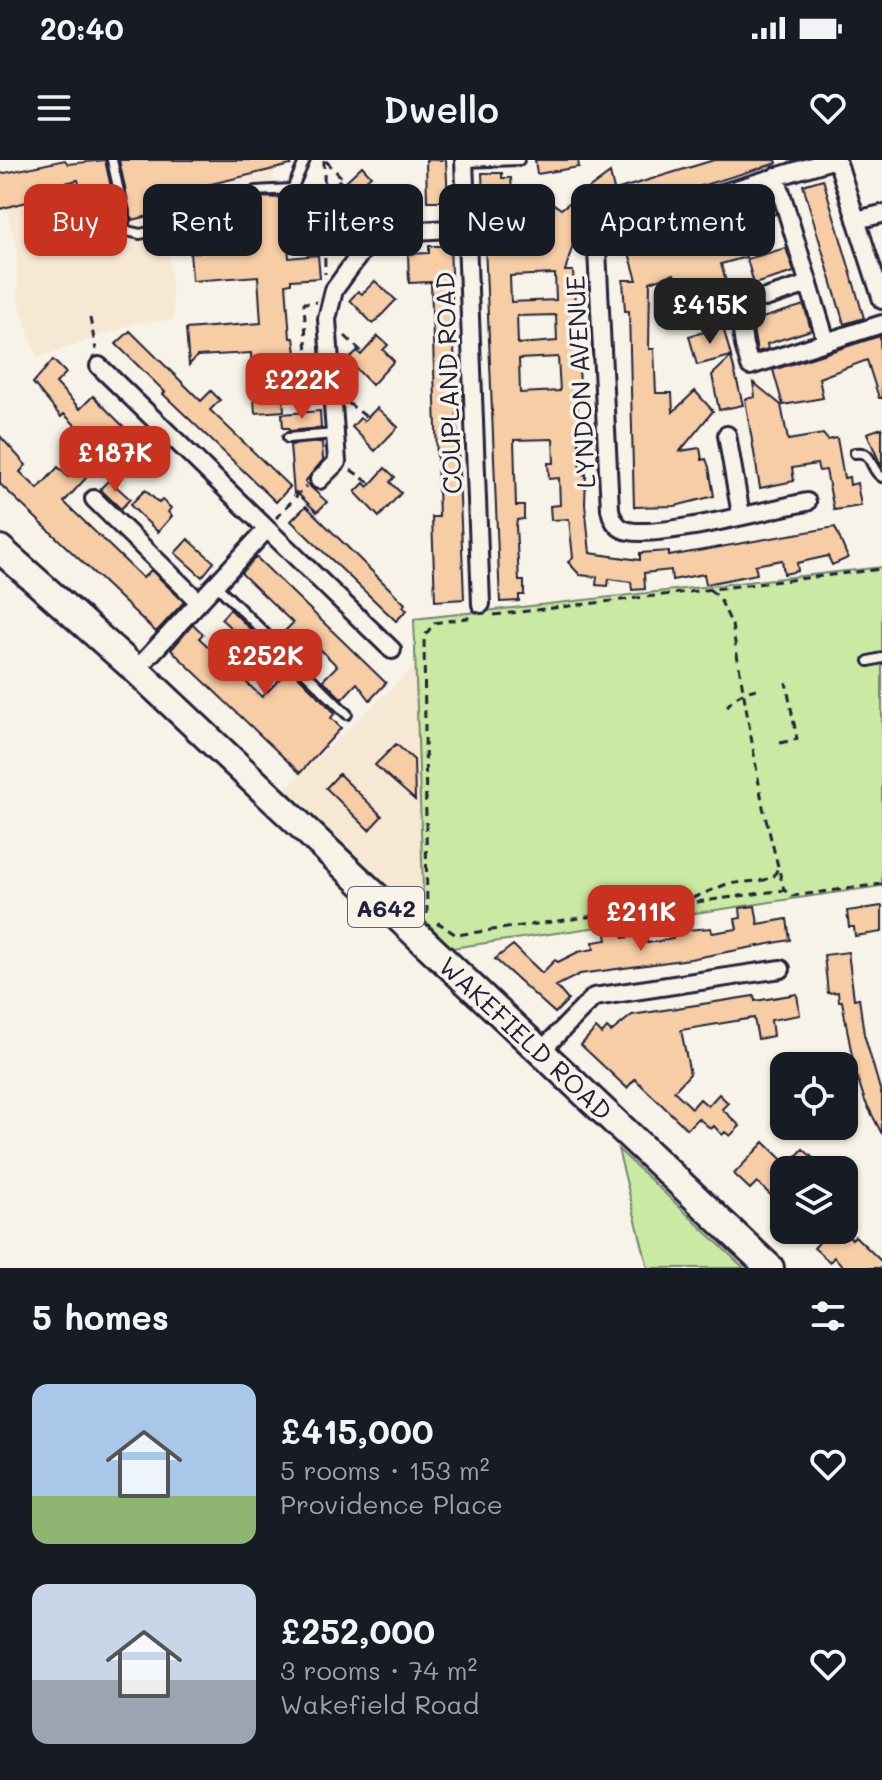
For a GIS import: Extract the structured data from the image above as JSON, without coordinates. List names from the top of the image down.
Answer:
{
  "streets": {
    "main road": ["A642", "WAKEFIELD ROAD"],
    "street": ["LYNDON AVENUE", "COUPLAND ROAD"]
  },
  "page": {
    "status": "20:40",
    "header": "Dwello",
    "chip": [
      "Buy",
      "Rent",
      "Filters",
      "New",
      "Apartment"
    ],
    "price": [
      "£415K",
      "£222K",
      "£187K",
      "£252K",
      "£211K"
    ],
    "heading": "5 homes",
    "list": [
      {
        "name": "£415,000",
        "note": "5 rooms · 153 m² · Providence Place"
      },
      {
        "name": "£252,000",
        "note": "3 rooms · 74 m² · Wakefield Road"
      }
    ]
  }
}
